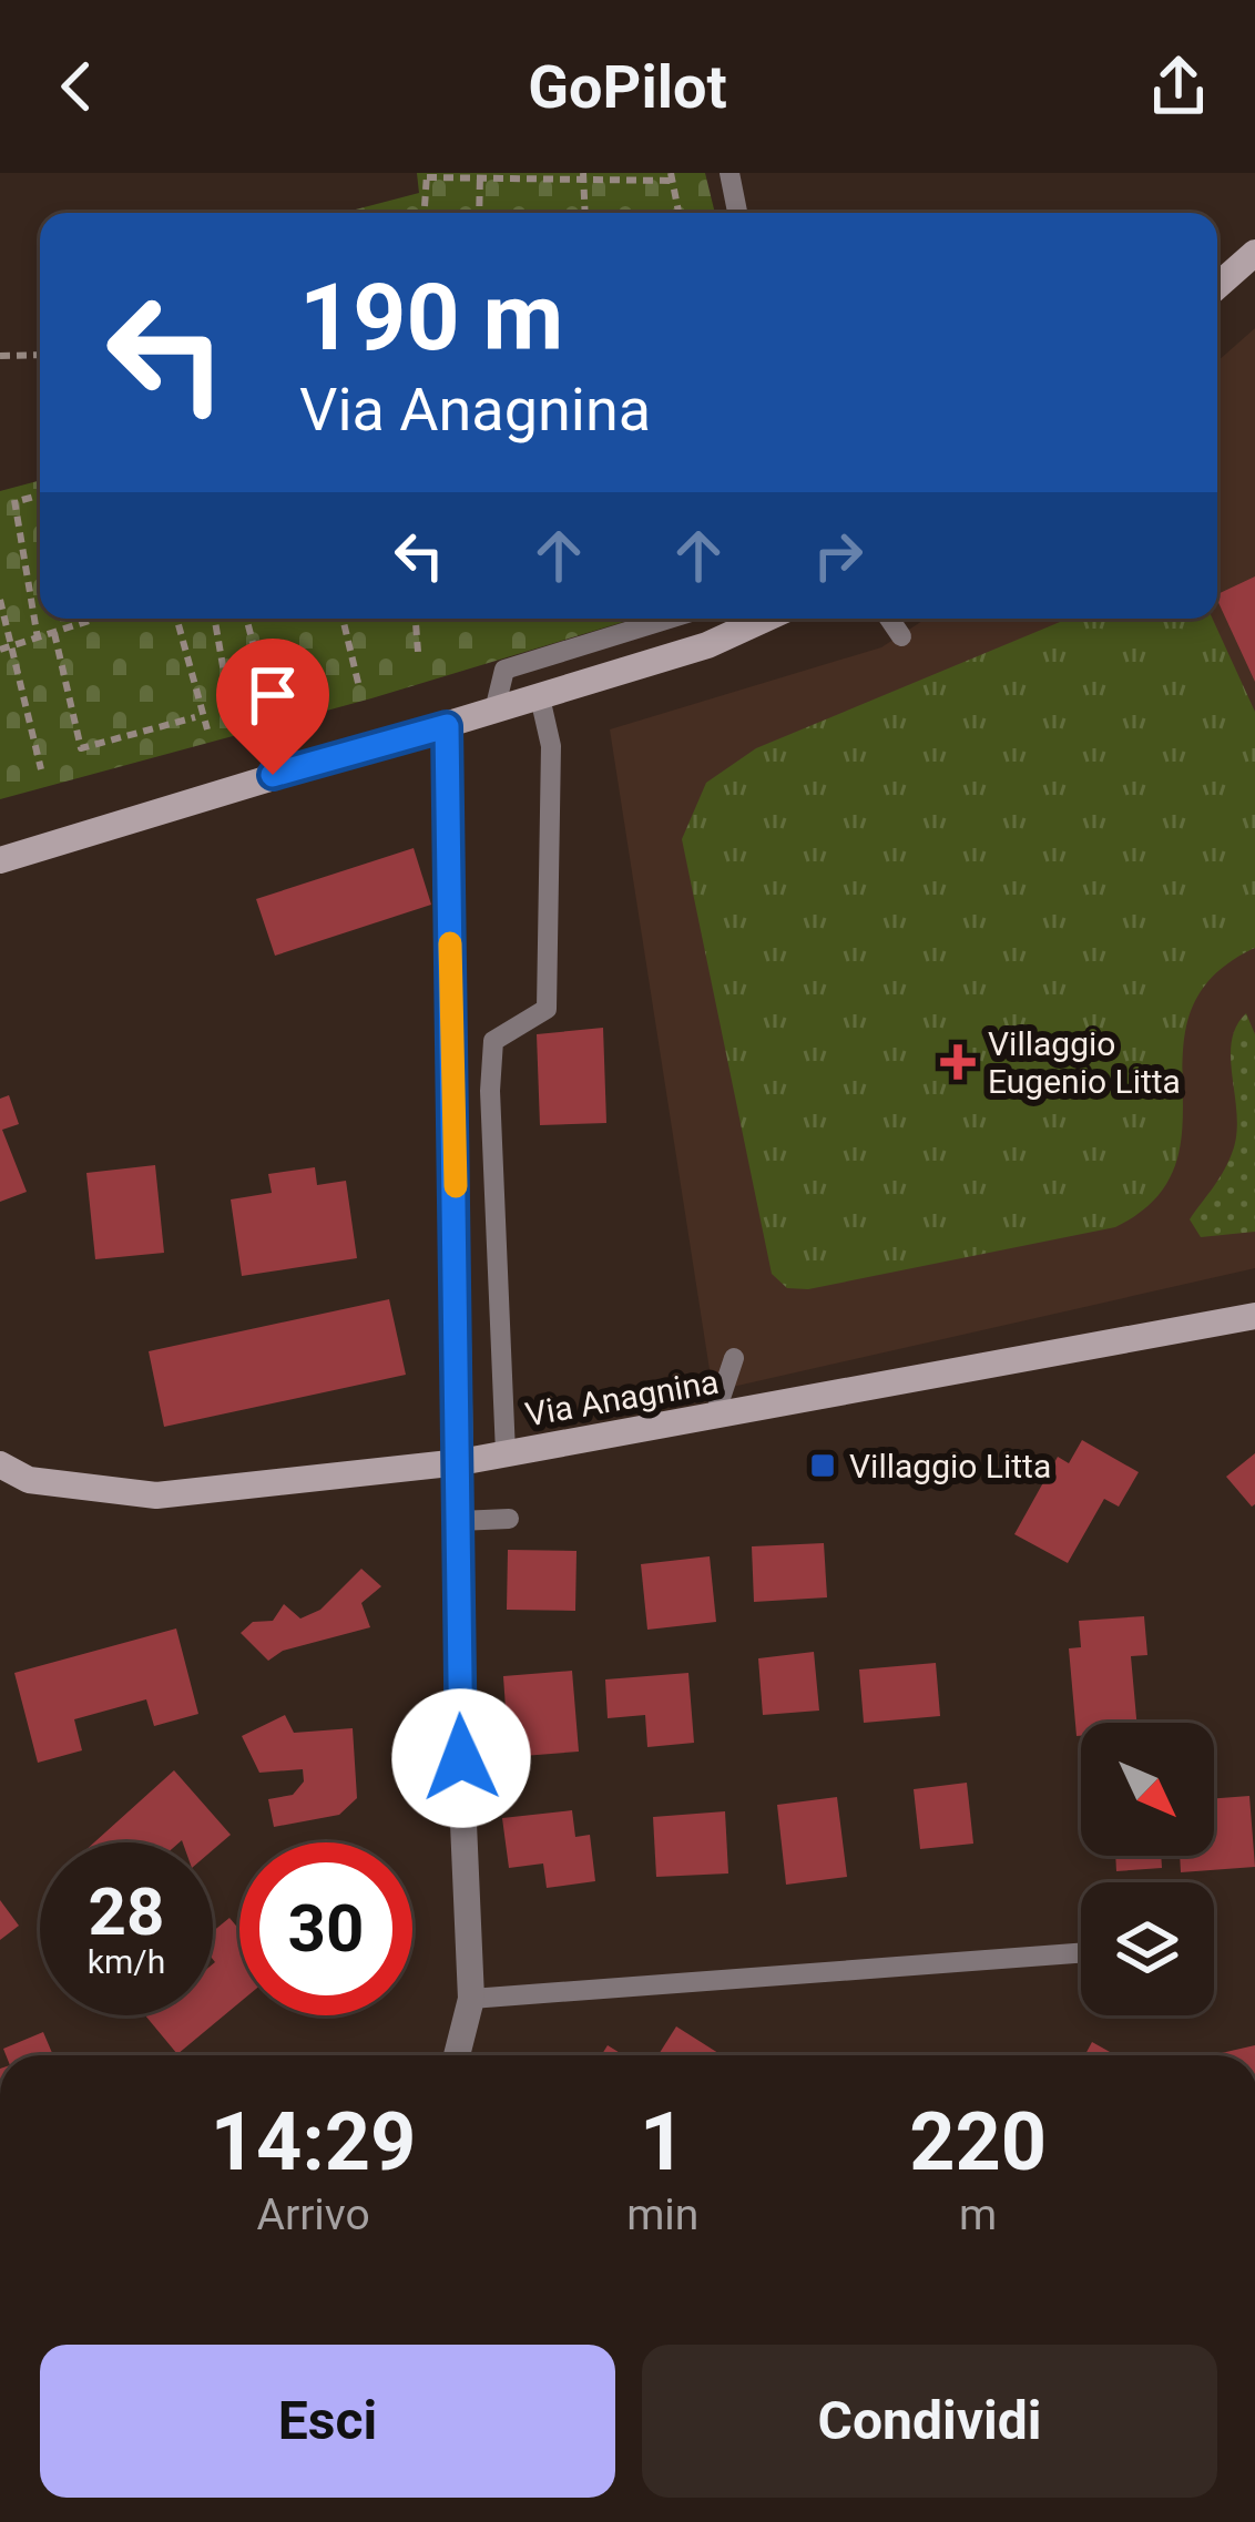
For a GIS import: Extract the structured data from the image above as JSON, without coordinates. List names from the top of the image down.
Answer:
{
  "streets": {
    "main road": ["Via Anagnina"]
  },
  "places": {
    "health": ["Villaggio Eugenio Litta"],
    "transit": ["Villaggio Litta"]
  },
  "north": "bottom right",
  "page": {
    "header": "GoPilot",
    "turn": ["190 m", "Via Anagnina"],
    "speed": "28 km/h",
    "limit": "30",
    "eta": [
      "14:29",
      "Arrivo",
      "1",
      "min",
      "220",
      "m"
    ],
    "buttons": ["Esci", "Condividi"]
  }
}
